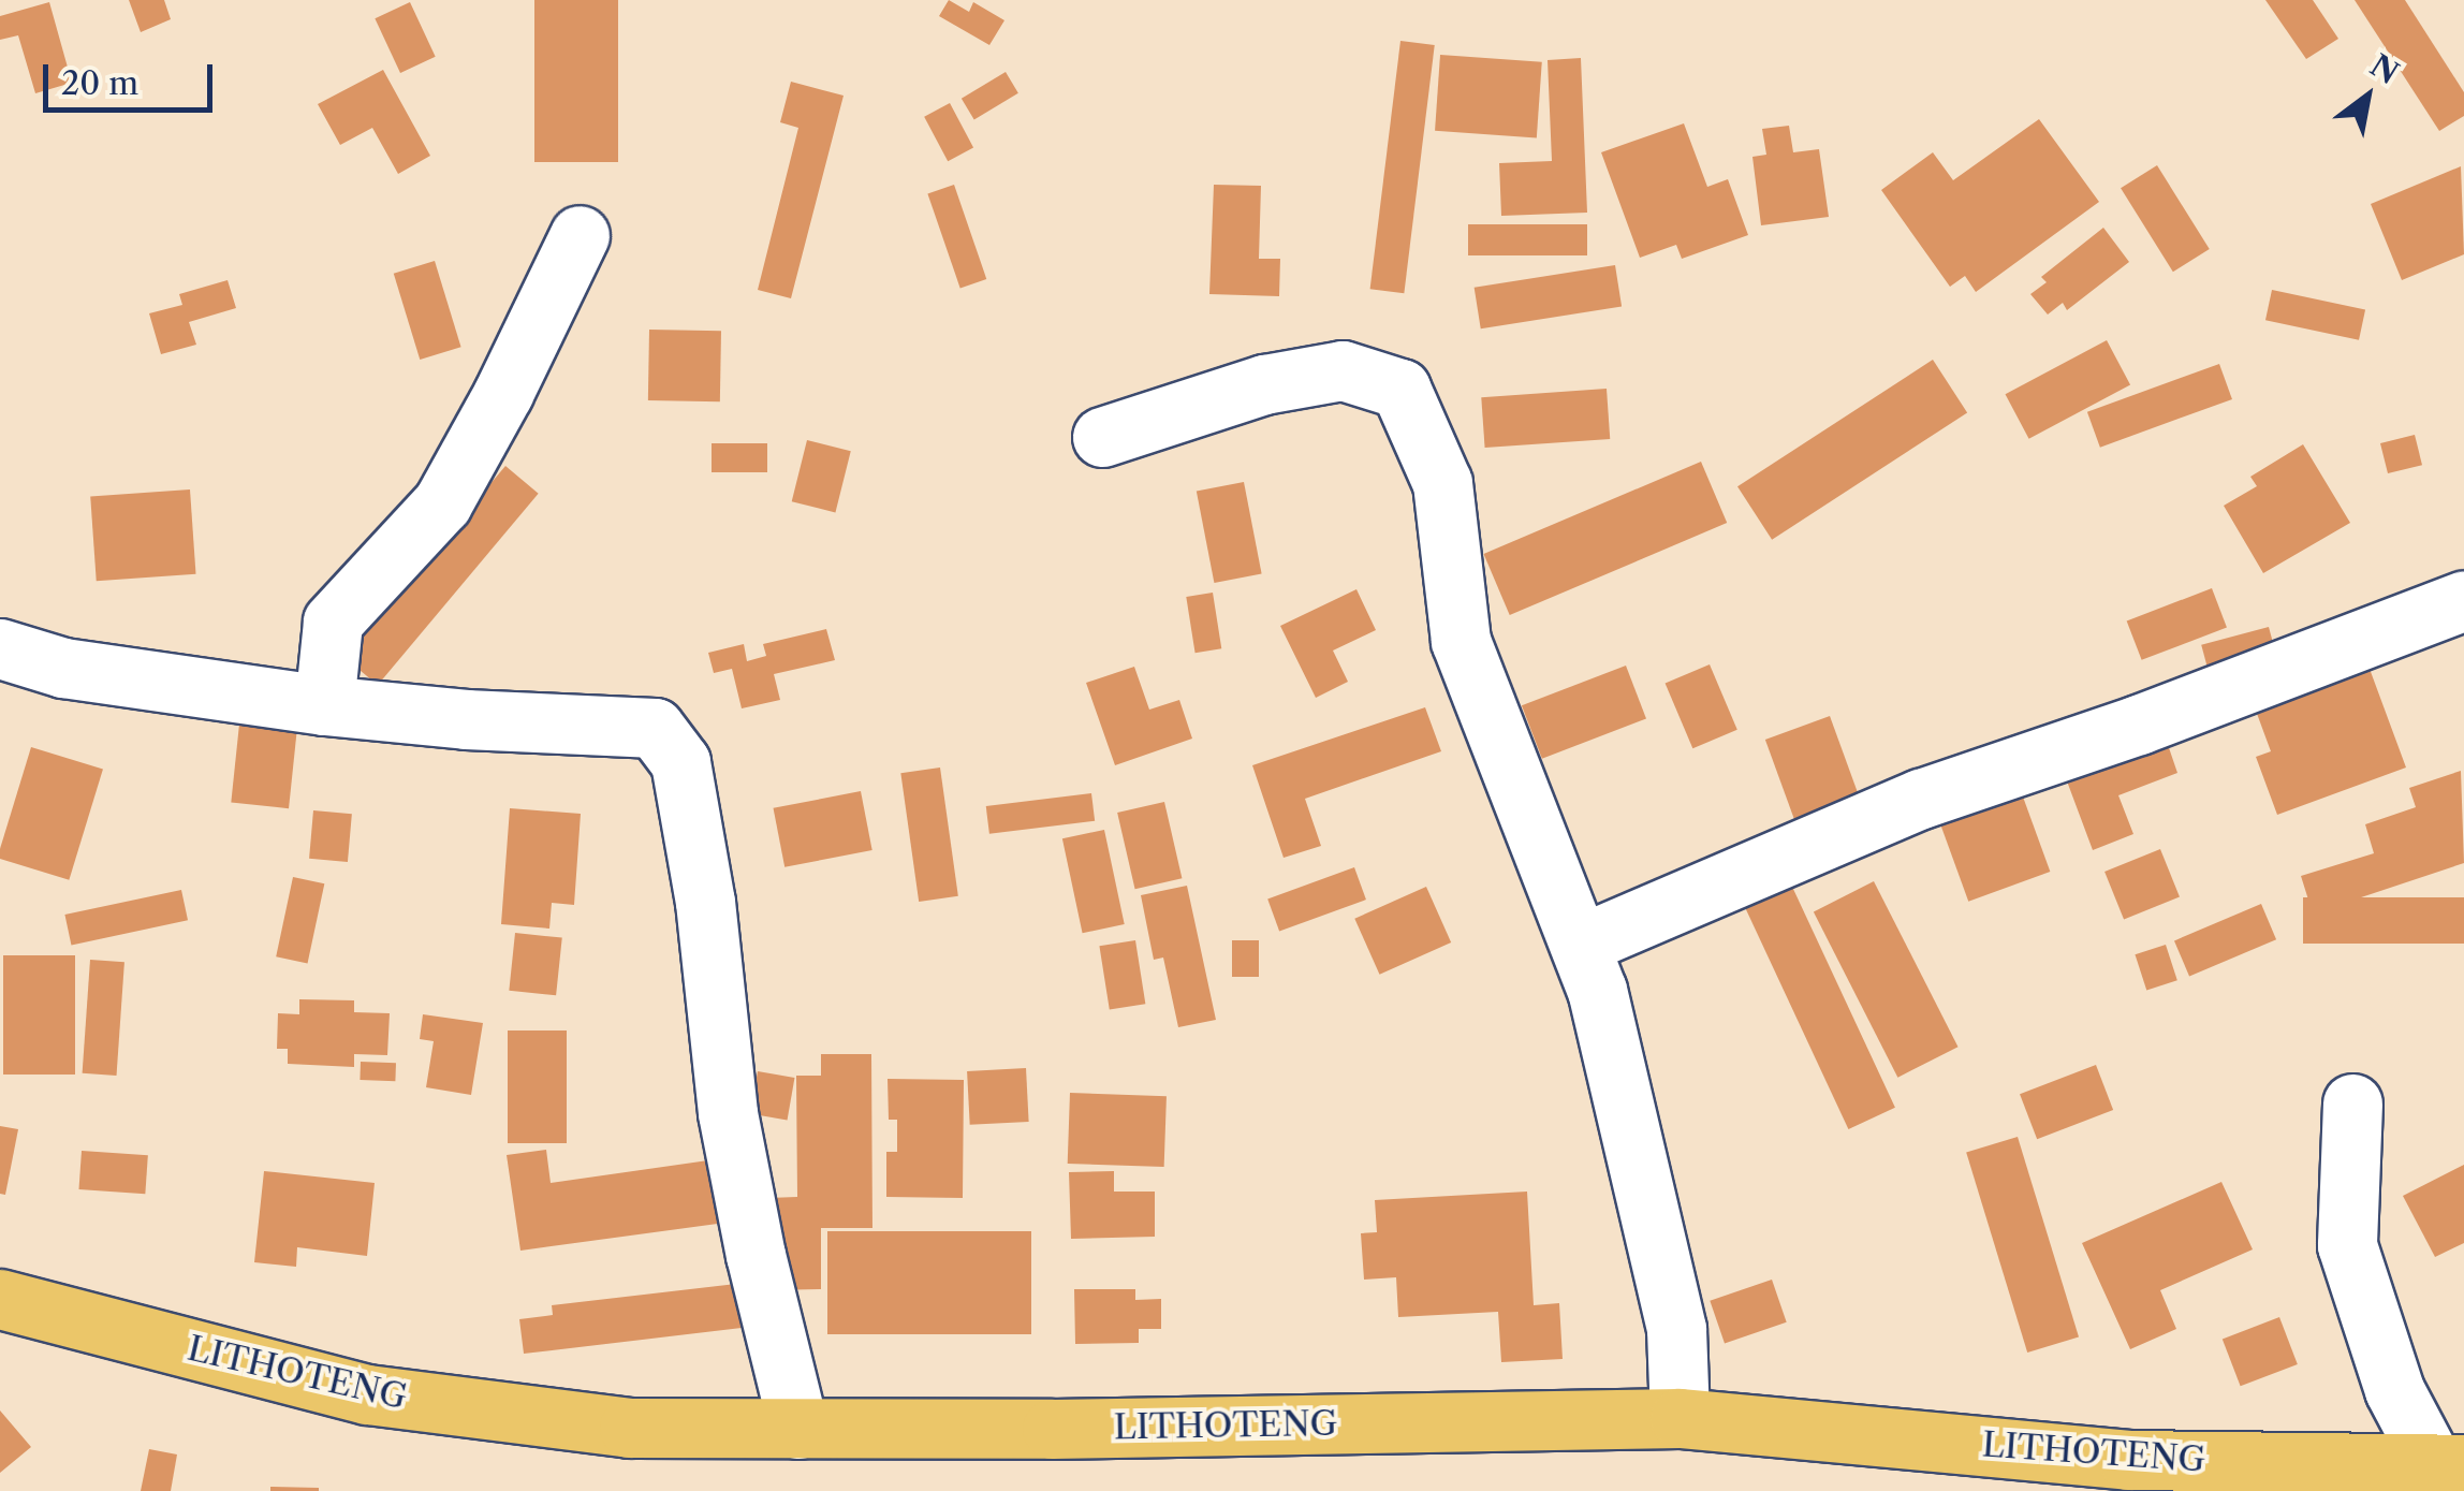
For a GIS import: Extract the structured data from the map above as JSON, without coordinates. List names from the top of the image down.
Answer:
{
  "streets": {
    "main road": ["LITHOTENG"]
  },
  "scale_bar": "20 m",
  "north": "top right"
}
